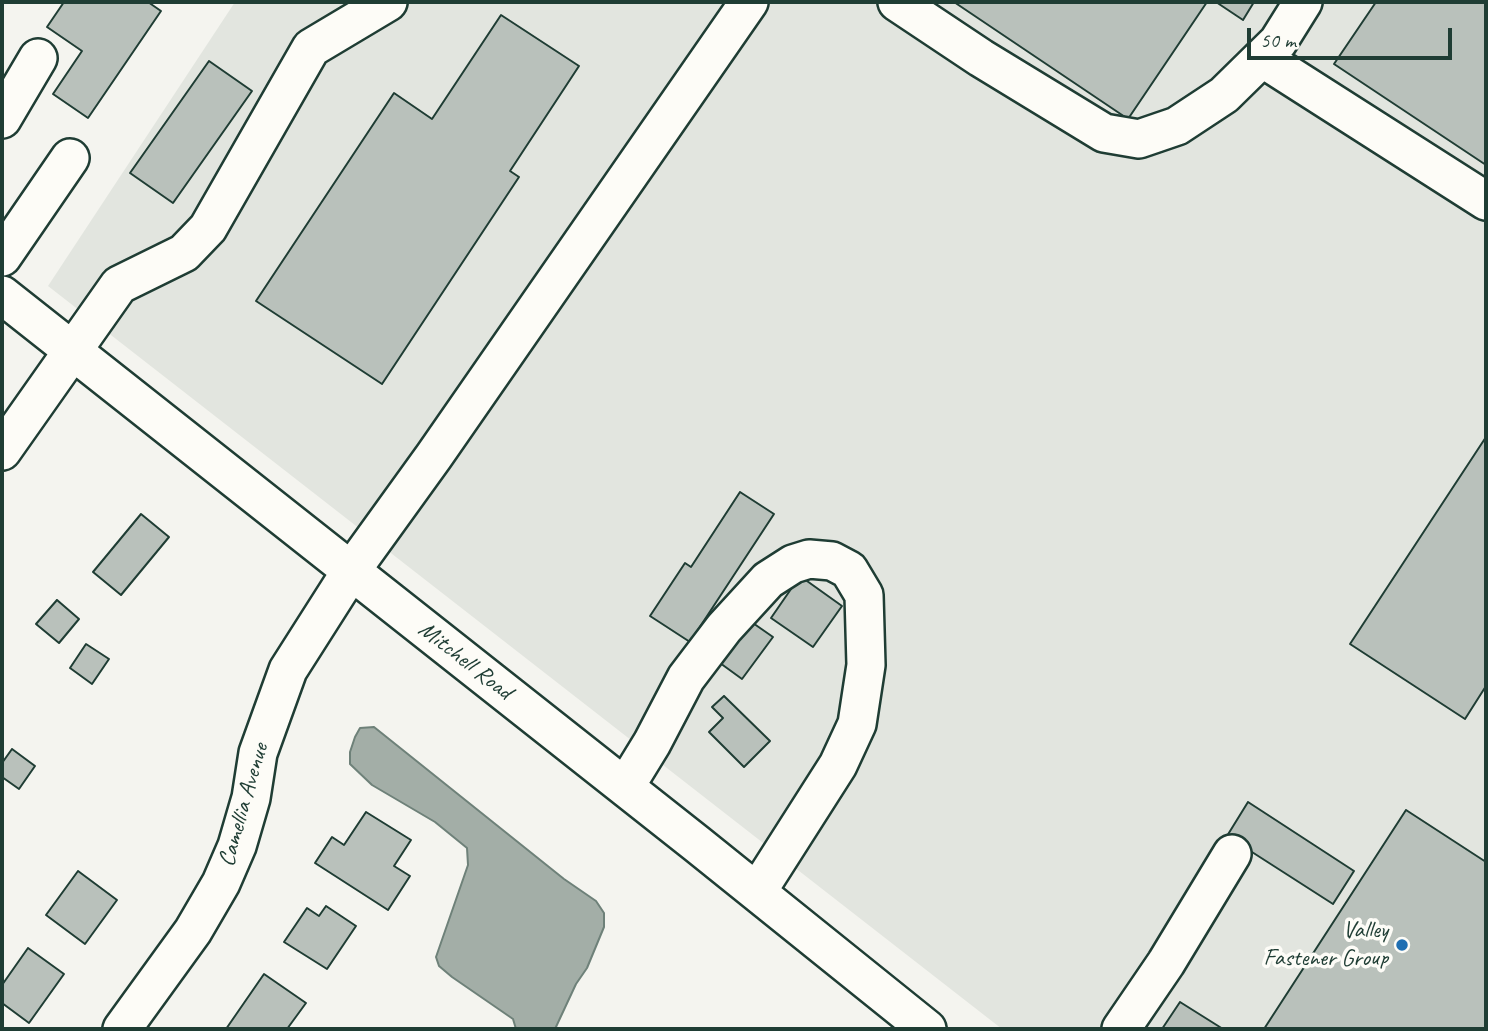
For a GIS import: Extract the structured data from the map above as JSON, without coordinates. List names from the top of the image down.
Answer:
{
  "streets": {
    "street": ["Mitchell Road", "Camellia Avenue"]
  },
  "crossings": [
    ["Mitchell Road", "Camellia Avenue"]
  ],
  "places": ["Valley Fastener Group"],
  "scale_bar": "50 m"
}
